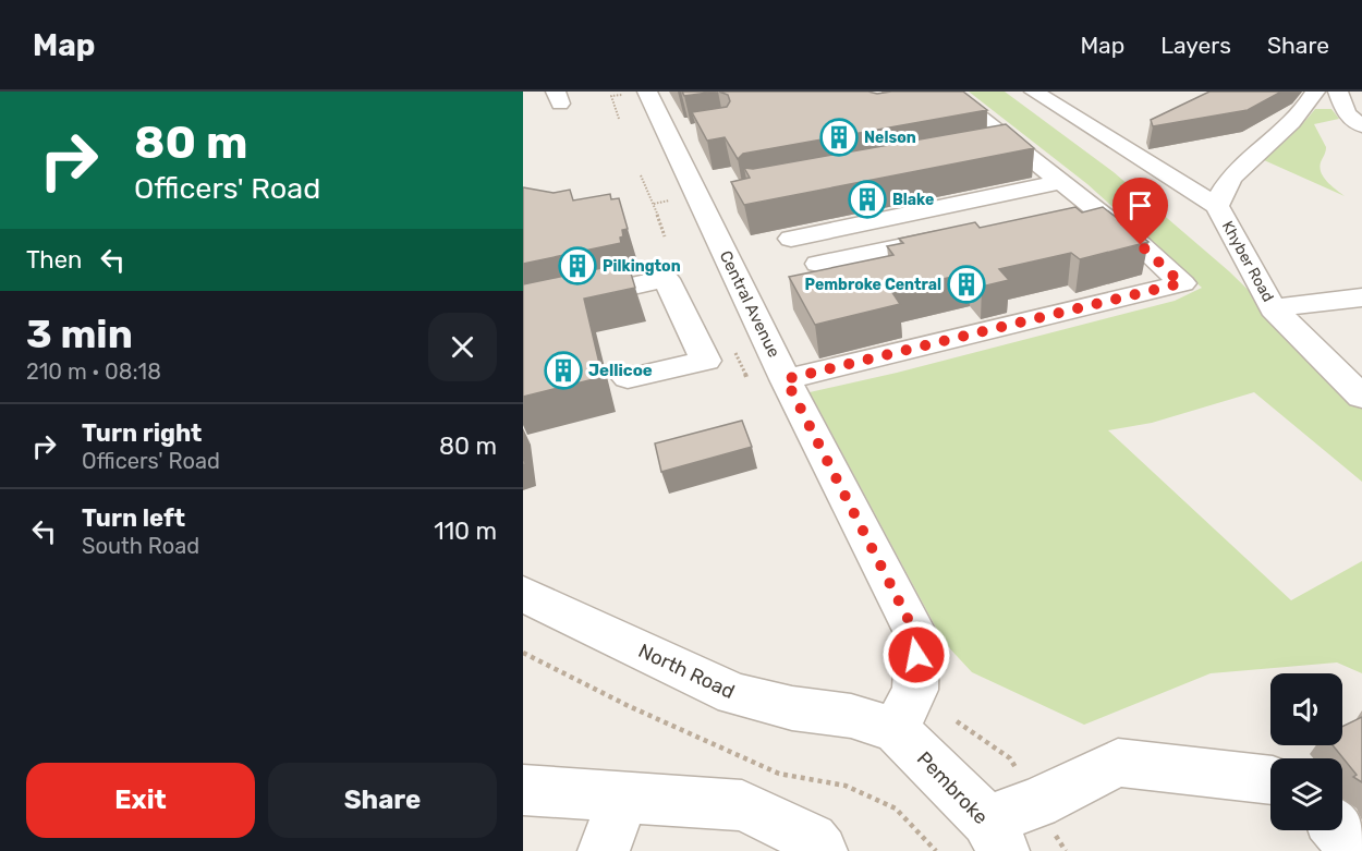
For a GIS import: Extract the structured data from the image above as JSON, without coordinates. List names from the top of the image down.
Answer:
{
  "streets": {
    "street": [
      "Khyber Road",
      "Central Avenue",
      "North Road",
      "Pembroke"
    ]
  },
  "crossings": [
    ["Central Avenue", "North Road"],
    ["Central Avenue", "Pembroke"],
    ["North Road", "Pembroke"]
  ],
  "places": {
    "building": [
      "Nelson",
      "Blake",
      "Pilkington",
      "Pembroke Central",
      "Jellicoe"
    ]
  },
  "page": {
    "header": "Map",
    "nav": ["Map", "Layers", "Share"],
    "turn": ["80 m", "Officers' Road"],
    "then": "Then",
    "heading": ["3 min", "210 m · 08:18"],
    "list": [
      {
        "name": "Turn right",
        "note": "Officers' Road",
        "value": "80 m"
      },
      {
        "name": "Turn left",
        "note": "South Road",
        "value": "110 m"
      }
    ],
    "buttons": ["Exit", "Share"]
  }
}
